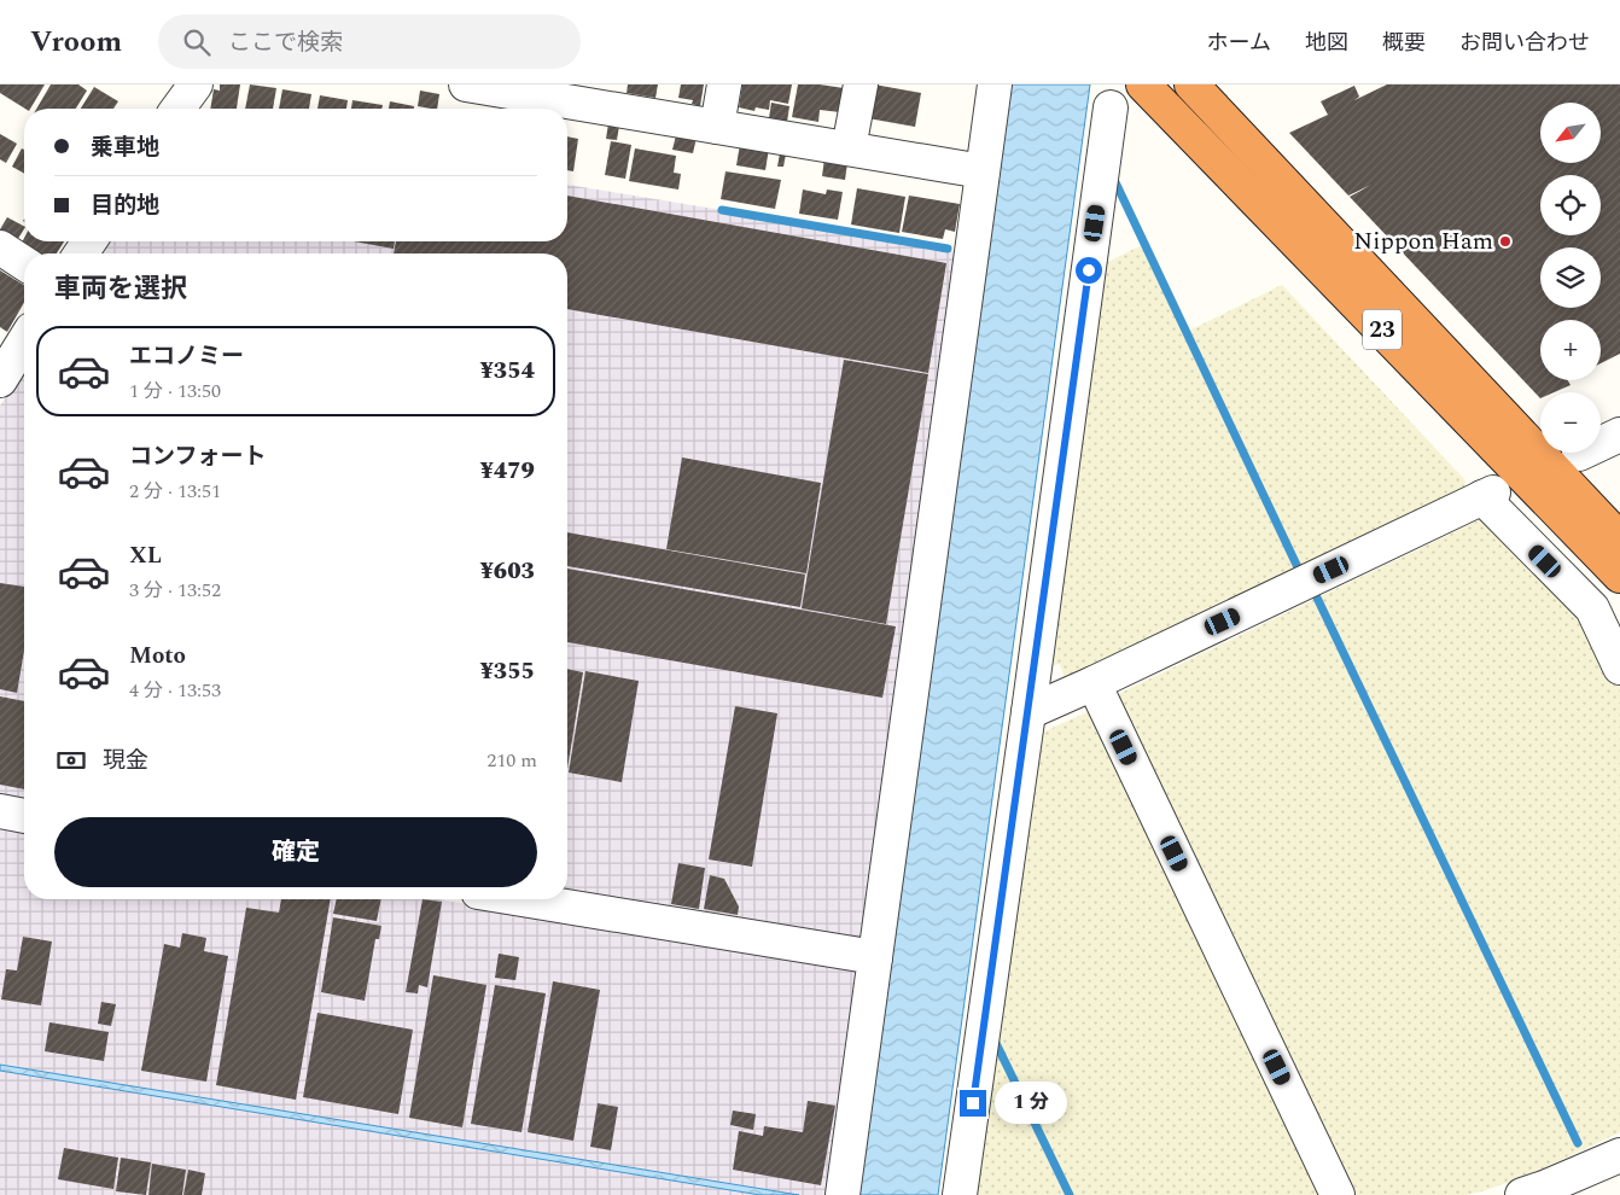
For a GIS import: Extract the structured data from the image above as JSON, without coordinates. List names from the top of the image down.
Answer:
{
  "streets": {
    "highway": ["23"]
  },
  "places": ["Nippon Ham"],
  "north": "bottom left",
  "page": {
    "header": "Vroom",
    "search": "ここで検索",
    "nav": [
      "ホーム",
      "地図",
      "概要",
      "お問い合わせ"
    ],
    "map_buttons": ["+", "−"],
    "banner": ["乗車地", "目的地"],
    "heading": "車両を選択",
    "list": [
      {
        "name": "エコノミー",
        "note": "1 分 · 13:50",
        "value": "¥354"
      },
      {
        "name": "コンフォート",
        "note": "2 分 · 13:51",
        "value": "¥479"
      },
      {
        "name": "XL",
        "note": "3 分 · 13:52",
        "value": "¥603"
      },
      {
        "name": "Moto",
        "note": "4 分 · 13:53",
        "value": "¥355"
      }
    ],
    "pay": ["現金", "210 m"],
    "buttons": "確定",
    "bubble": "1 分"
  }
}
